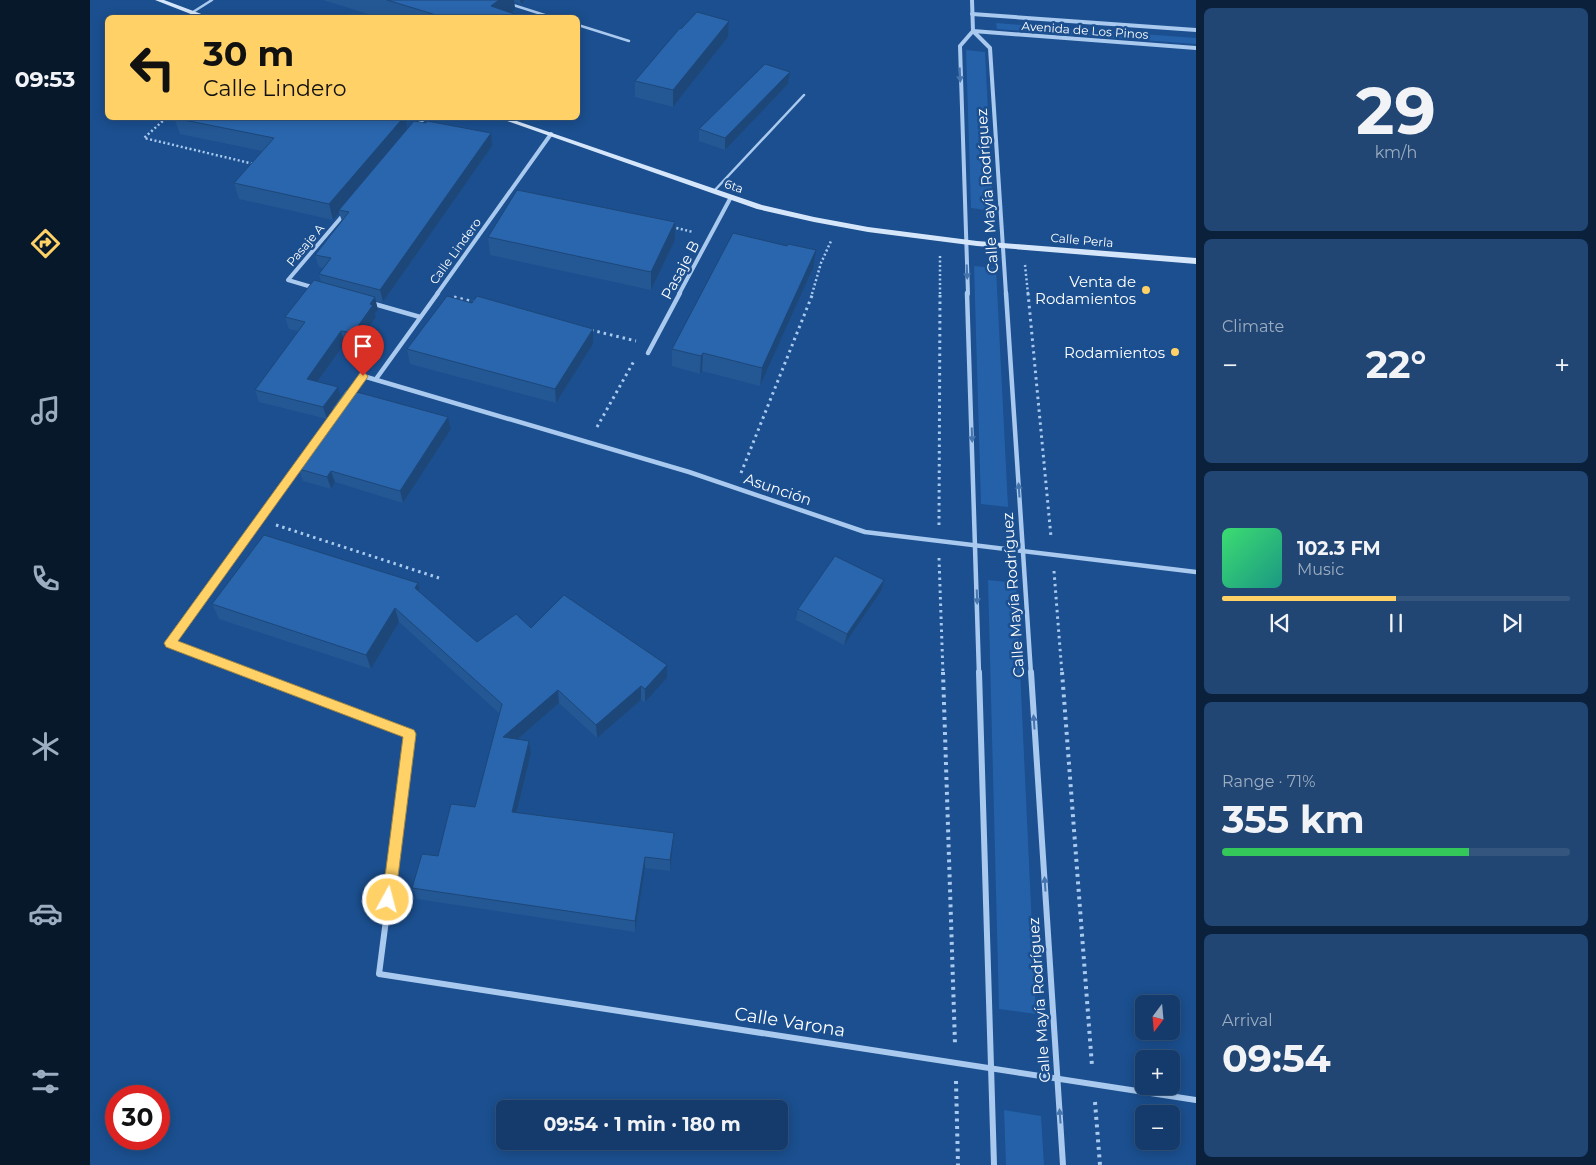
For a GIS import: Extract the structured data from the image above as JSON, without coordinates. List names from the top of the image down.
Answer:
{
  "streets": {
    "main road": ["6ta", "Calle Perla"],
    "street": [
      "Avenida de Los Pinos",
      "Calle Mayía Rodríguez",
      "Pasaje A",
      "Calle Lindero",
      "Pasaje B",
      "Asunción",
      "Calle Varona"
    ]
  },
  "crossings": [
    ["Avenida de Los Pinos", "Calle Mayía Rodríguez"],
    ["6ta", "Calle Mayía Rodríguez"],
    ["6ta", "Calle Perla"],
    ["6ta", "Calle Lindero"],
    ["6ta", "Pasaje B"],
    ["Calle Mayía Rodríguez", "Calle Perla"],
    ["Calle Mayía Rodríguez", "Asunción"],
    ["Calle Mayía Rodríguez", "Calle Varona"],
    ["Calle Lindero", "Asunción"]
  ],
  "places": ["Venta de Rodamientos", "Rodamientos"],
  "north": "bottom",
  "page": {
    "tabs": "09:53",
    "tile": [
      ["29", "km/h"],
      "Climate",
      ["Range · 71%", "355 km"],
      ["Arrival", "09:54"]
    ],
    "turn": ["30 m", "Calle Lindero"],
    "heat": ["−", "22°", "+"],
    "song": ["102.3 FM", "Music"],
    "map_buttons": ["+", "−"],
    "limit": "30",
    "trip": "09:54 · 1 min · 180 m"
  }
}
